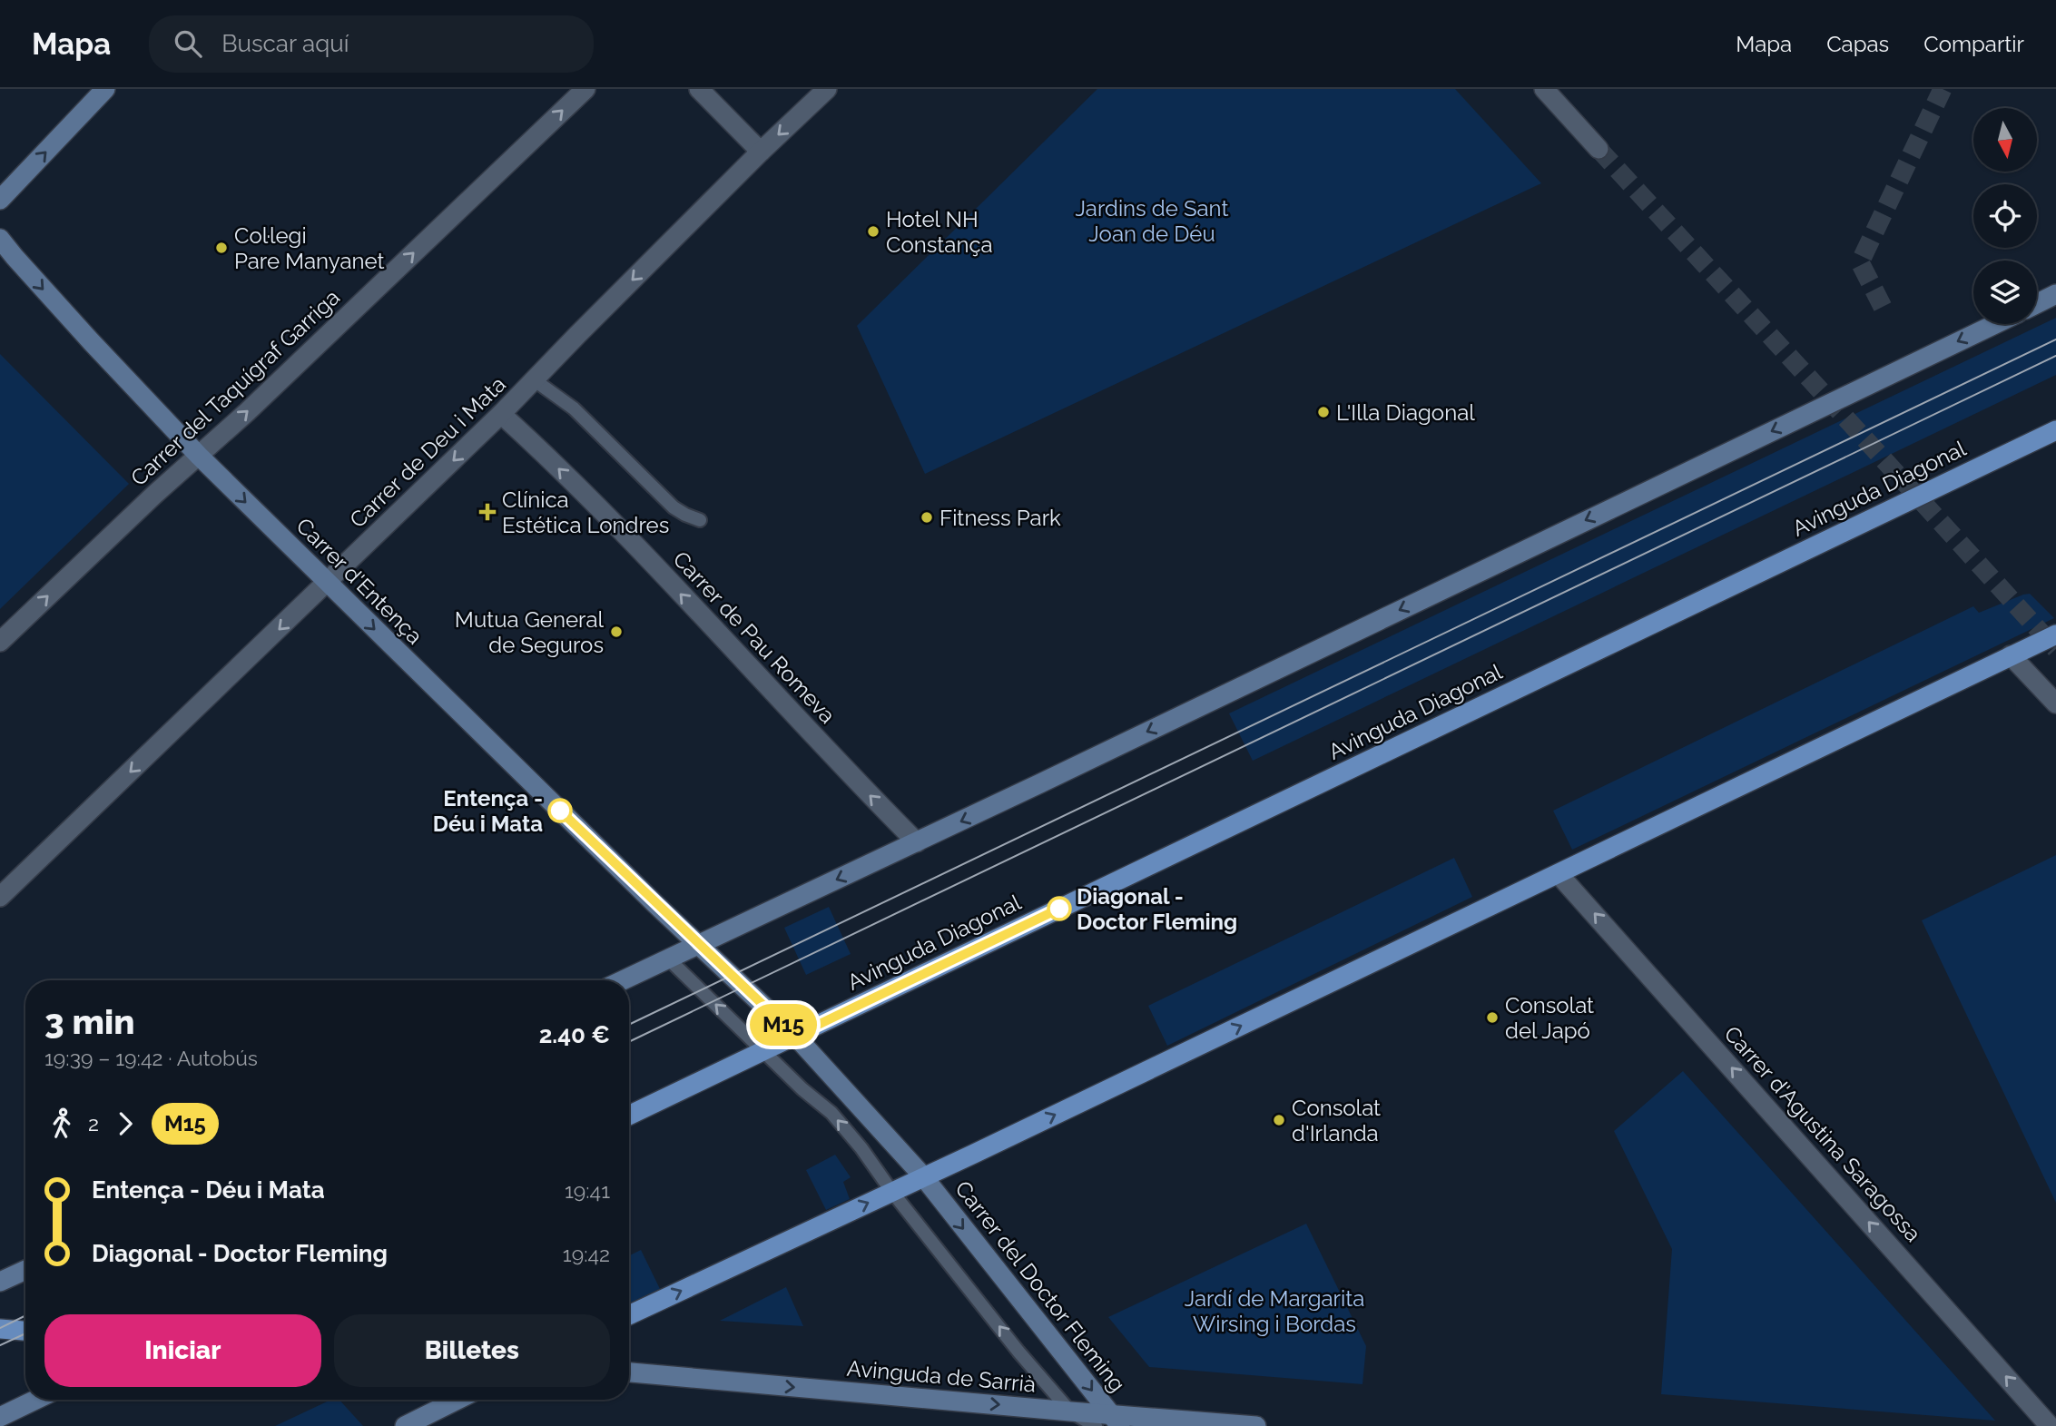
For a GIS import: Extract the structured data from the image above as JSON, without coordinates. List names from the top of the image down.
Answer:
{
  "streets": {
    "main road": [
      "Avinguda Diagonal",
      "Carrer d'Entença",
      "Carrer del Doctor Fleming",
      "Avinguda de Sarrià"
    ],
    "street": [
      "Carrer del Taquígraf Garriga",
      "Carrer de Deu i Mata",
      "Carrer de Pau Romeva",
      "Carrer d'Agustina Saragossa"
    ]
  },
  "crossings": [
    ["Carrer del Taquígraf Garriga", "Carrer d'Entença"],
    ["Carrer de Deu i Mata", "Carrer d'Entença"],
    ["Carrer de Deu i Mata", "Carrer de Pau Romeva"],
    ["Carrer del Doctor Fleming", "Avinguda de Sarrià"]
  ],
  "one_way": [
    "Carrer del Taquígraf Garriga",
    "Carrer de Deu i Mata",
    "Carrer d'Entença",
    "Carrer de Pau Romeva",
    "Carrer d'Agustina Saragossa",
    "Carrer del Doctor Fleming",
    "Avinguda de Sarrià"
  ],
  "parks": ["Jardins de Sant Joan de Déu", "Jardí de Margarita Wirsing i Bordas"],
  "places": {
    "other": [
      "Hotel NH Constança",
      "Col·legi Pare Manyanet",
      "L'Illa Diagonal",
      "Fitness Park",
      "Mutua General de Seguros",
      "Entença - Déu i Mata",
      "Diagonal - Doctor Fleming",
      "Consolat del Japó",
      "Consolat d'Irlanda"
    ],
    "health": ["Clínica Estética Londres"]
  },
  "lines": ["bus line M15"],
  "north": "bottom",
  "page": {
    "header": "Mapa",
    "search": "Buscar aquí",
    "nav": ["Mapa", "Capas", "Compartir"],
    "on_map": "M15",
    "heading": ["3 min", "19:39 – 19:42 · Autobús", "2.40 €"],
    "legs": ["2", "M15"],
    "list": [
      {
        "name": "Entença - Déu i Mata",
        "value": "19:41"
      },
      {
        "name": "Diagonal - Doctor Fleming",
        "value": "19:42"
      }
    ],
    "buttons": ["Iniciar", "Billetes"]
  }
}
